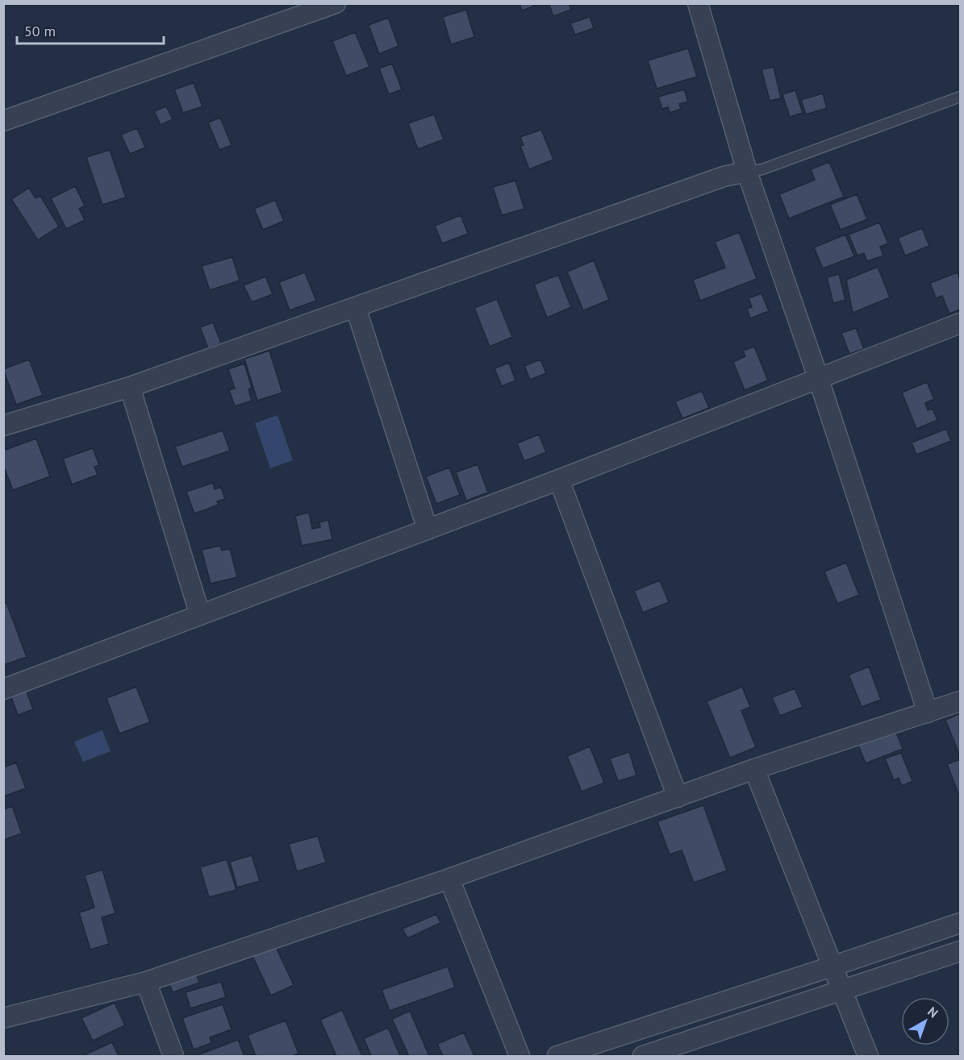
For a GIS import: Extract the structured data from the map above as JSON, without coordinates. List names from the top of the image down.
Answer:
{
  "scale_bar": "50 m",
  "north": "top right"
}
